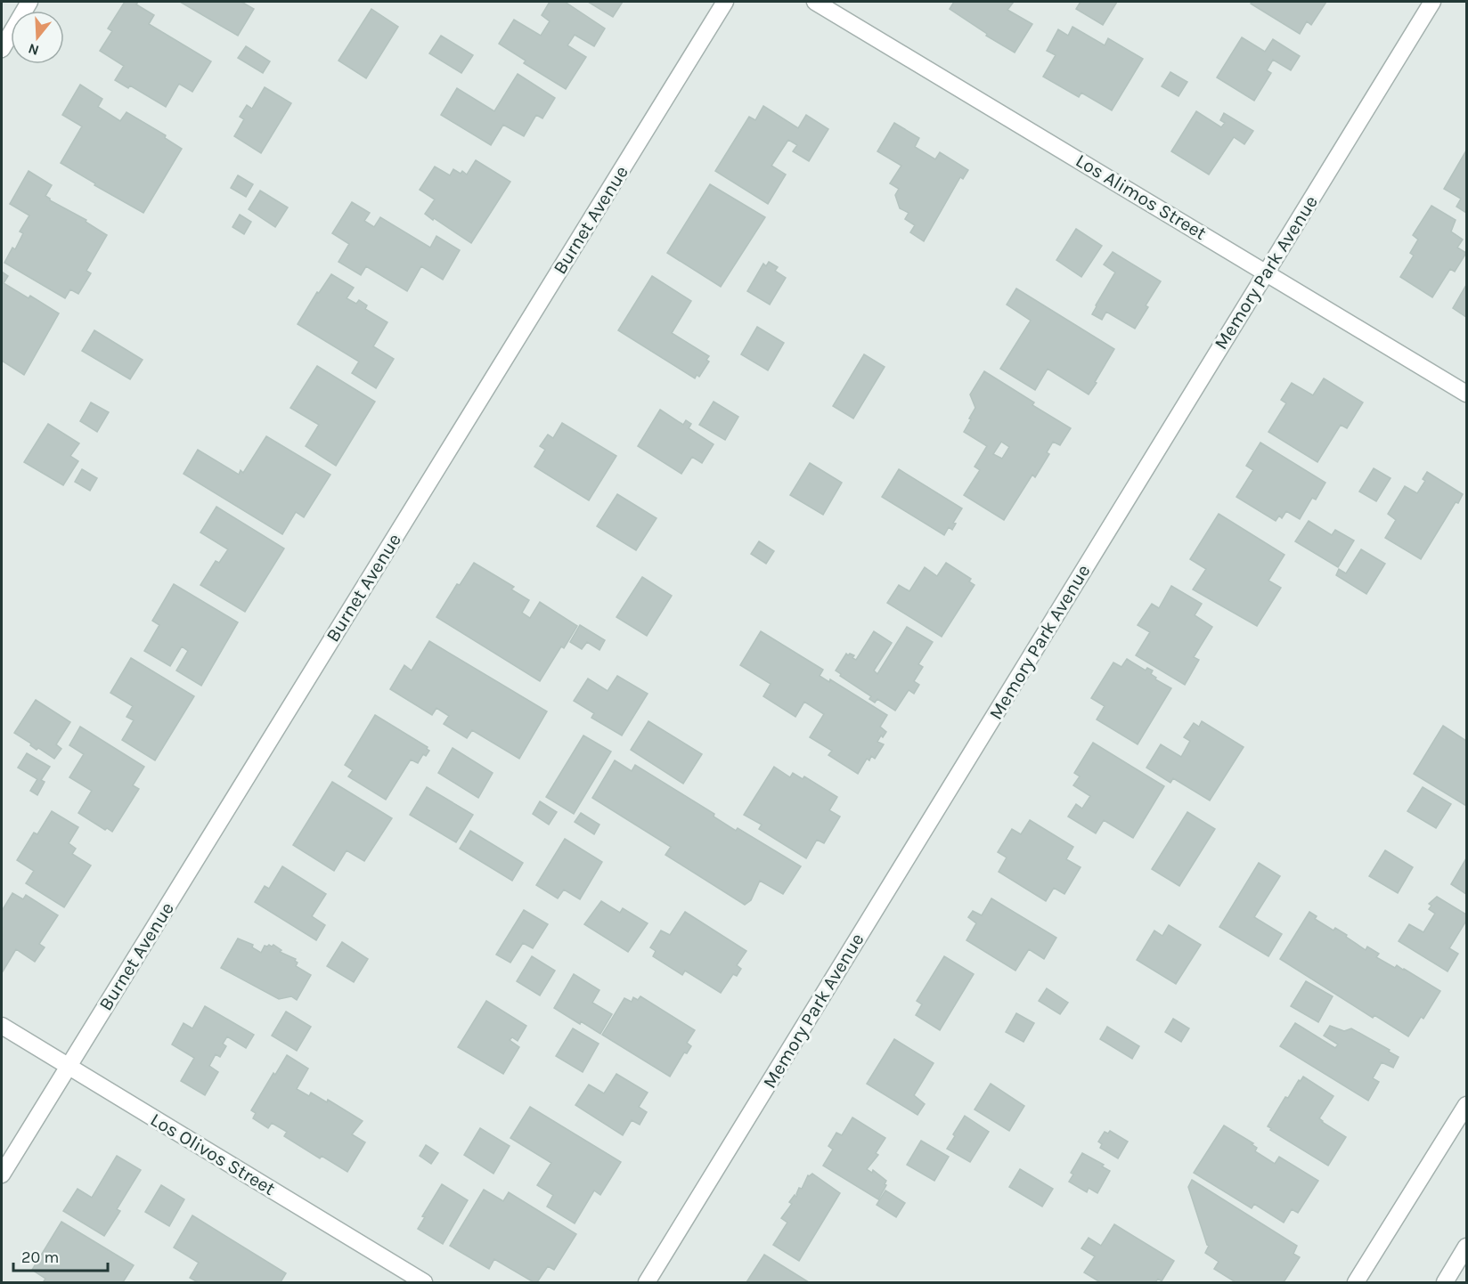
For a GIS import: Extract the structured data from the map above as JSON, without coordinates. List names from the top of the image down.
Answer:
{
  "streets": {
    "street": [
      "Los Alimos Street",
      "Burnet Avenue",
      "Memory Park Avenue",
      "Los Olivos Street"
    ]
  },
  "crossings": [
    ["Los Alimos Street", "Memory Park Avenue"],
    ["Burnet Avenue", "Los Olivos Street"]
  ],
  "scale_bar": "20 m",
  "north": "bottom"
}
